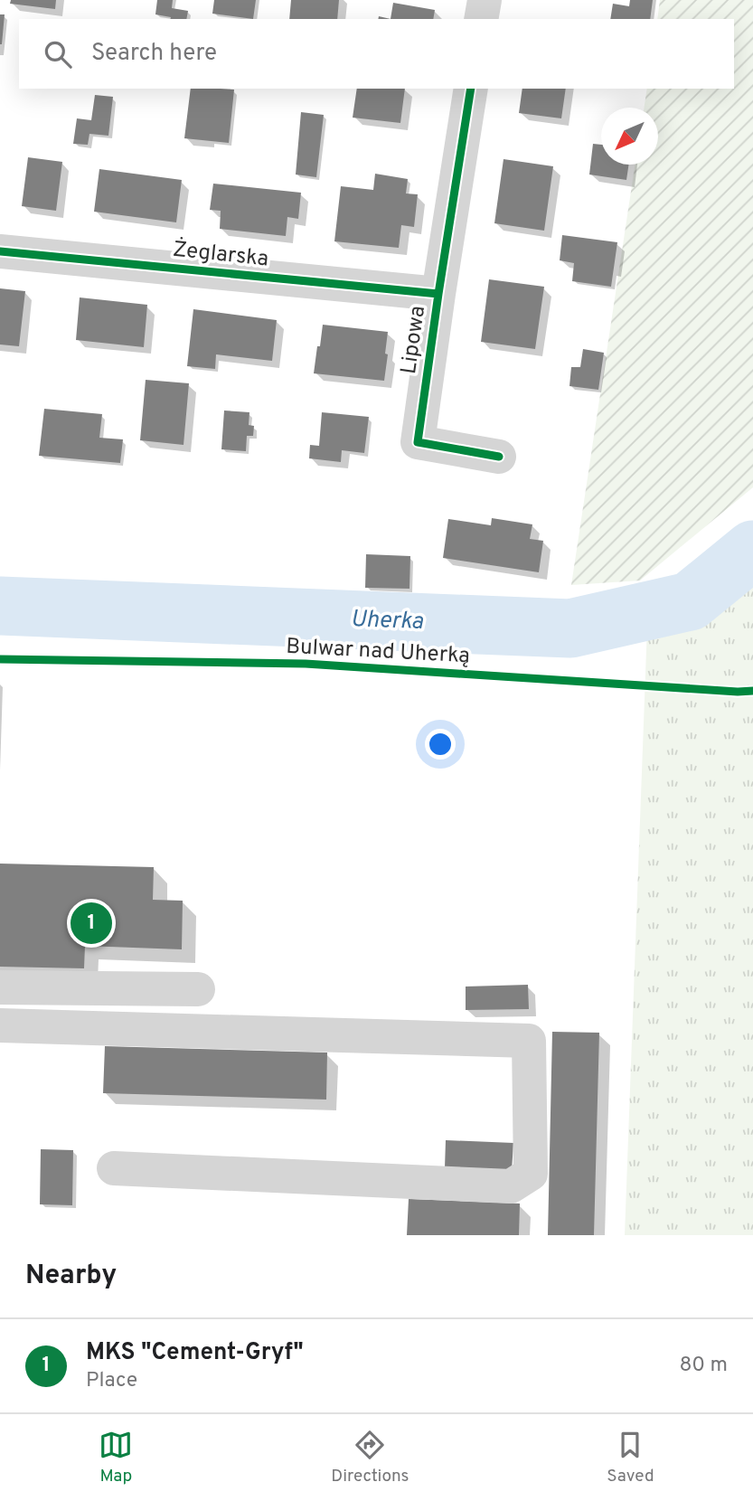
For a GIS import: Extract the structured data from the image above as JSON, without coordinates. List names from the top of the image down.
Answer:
{
  "streets": {
    "street": ["Żeglarska", "Lipowa"],
    "cycle path": ["Bulwar nad Uherką"]
  },
  "crossings": [
    ["Żeglarska", "Lipowa"]
  ],
  "water": ["Uherka"],
  "north": "bottom left",
  "page": {
    "search": "Search here",
    "pins": "1",
    "heading": "Nearby",
    "list": [
      {
        "mark": "1",
        "name": "MKS \"Cement-Gryf\"",
        "note": "Place",
        "value": "80 m"
      }
    ],
    "nav": ["Map", "Directions", "Saved"]
  }
}
